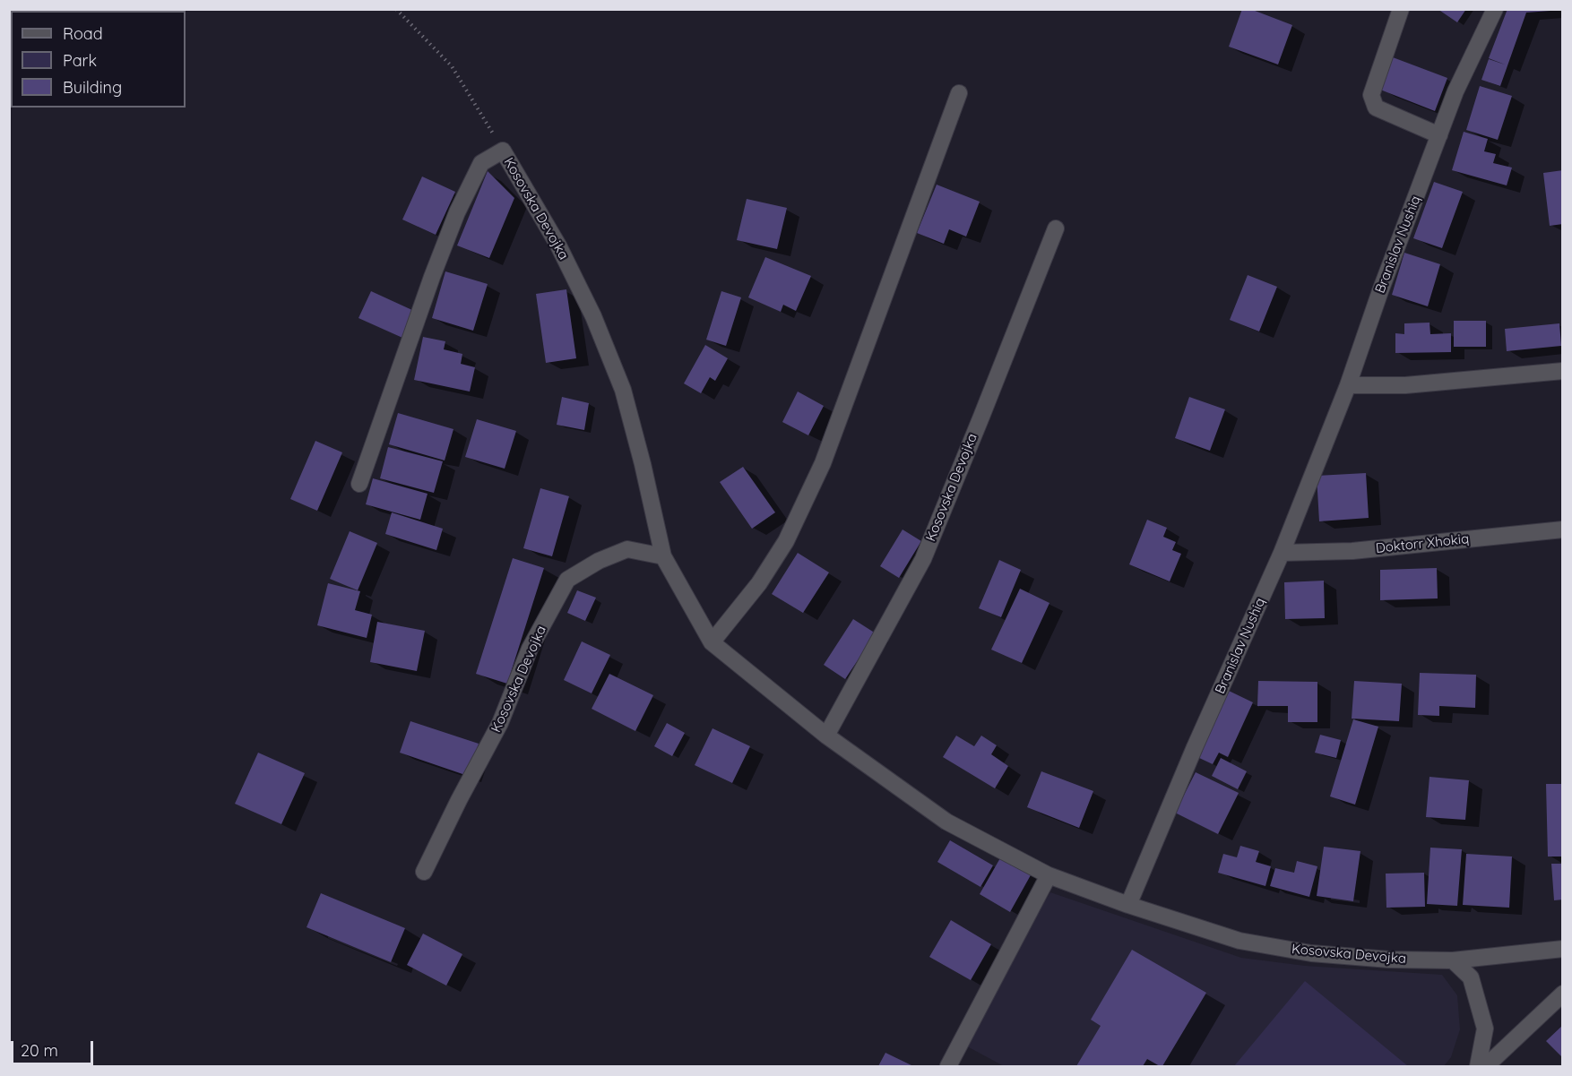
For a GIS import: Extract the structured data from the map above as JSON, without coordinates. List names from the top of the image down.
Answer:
{
  "streets": {
    "street": ["Kosovska Devojka", "Branislav Nushiq", "Doktorr Xhokiq"]
  },
  "crossings": [
    ["Kosovska Devojka", "Branislav Nushiq"],
    ["Branislav Nushiq", "Doktorr Xhokiq"]
  ],
  "legend": ["Road", "Park", "Building"],
  "scale_bar": "20 m"
}
